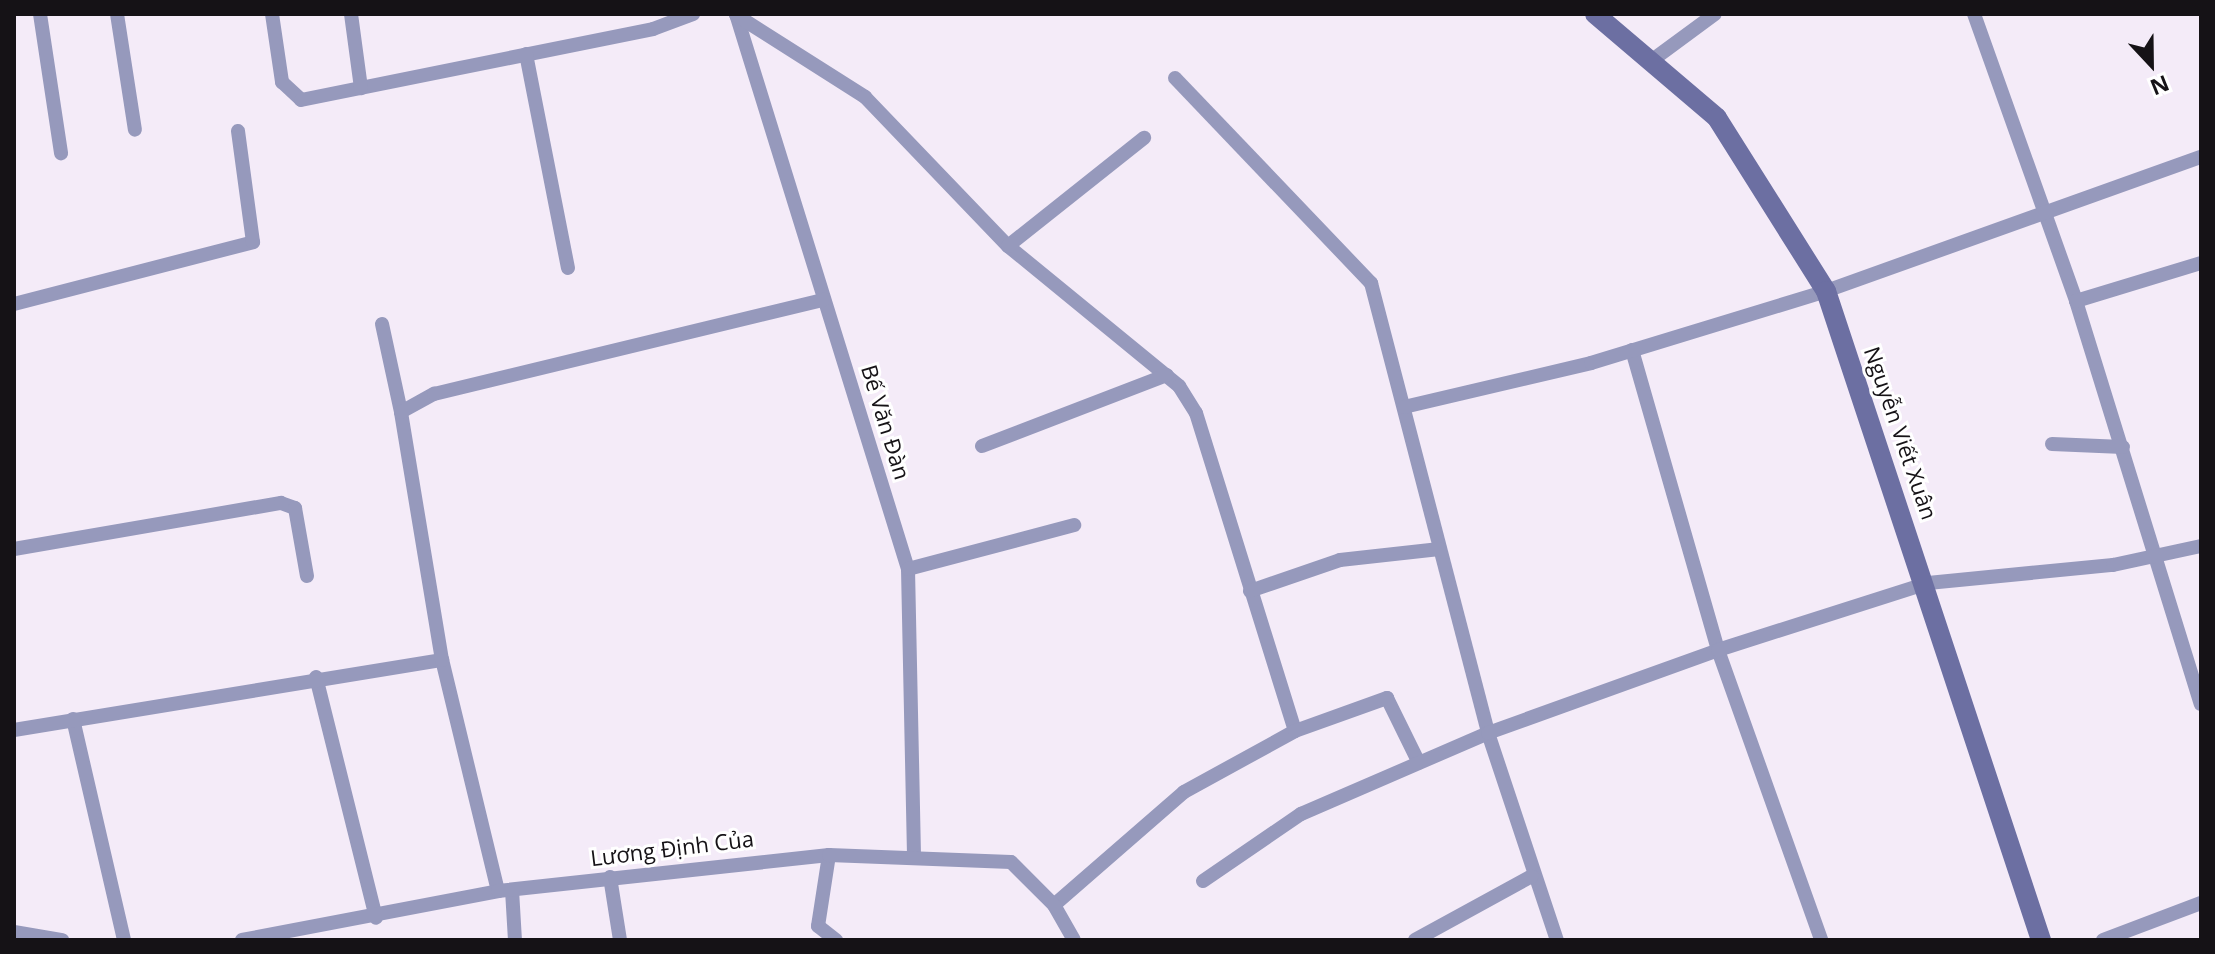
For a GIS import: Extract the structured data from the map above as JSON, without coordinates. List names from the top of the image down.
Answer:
{
  "streets": {
    "street": ["Bế Văn Đàn", "Nguyễn Viết Xuân", "Lương Định Của"]
  },
  "crossings": [
    ["Bế Văn Đàn", "Lương Định Của"]
  ],
  "north": "bottom"
}
